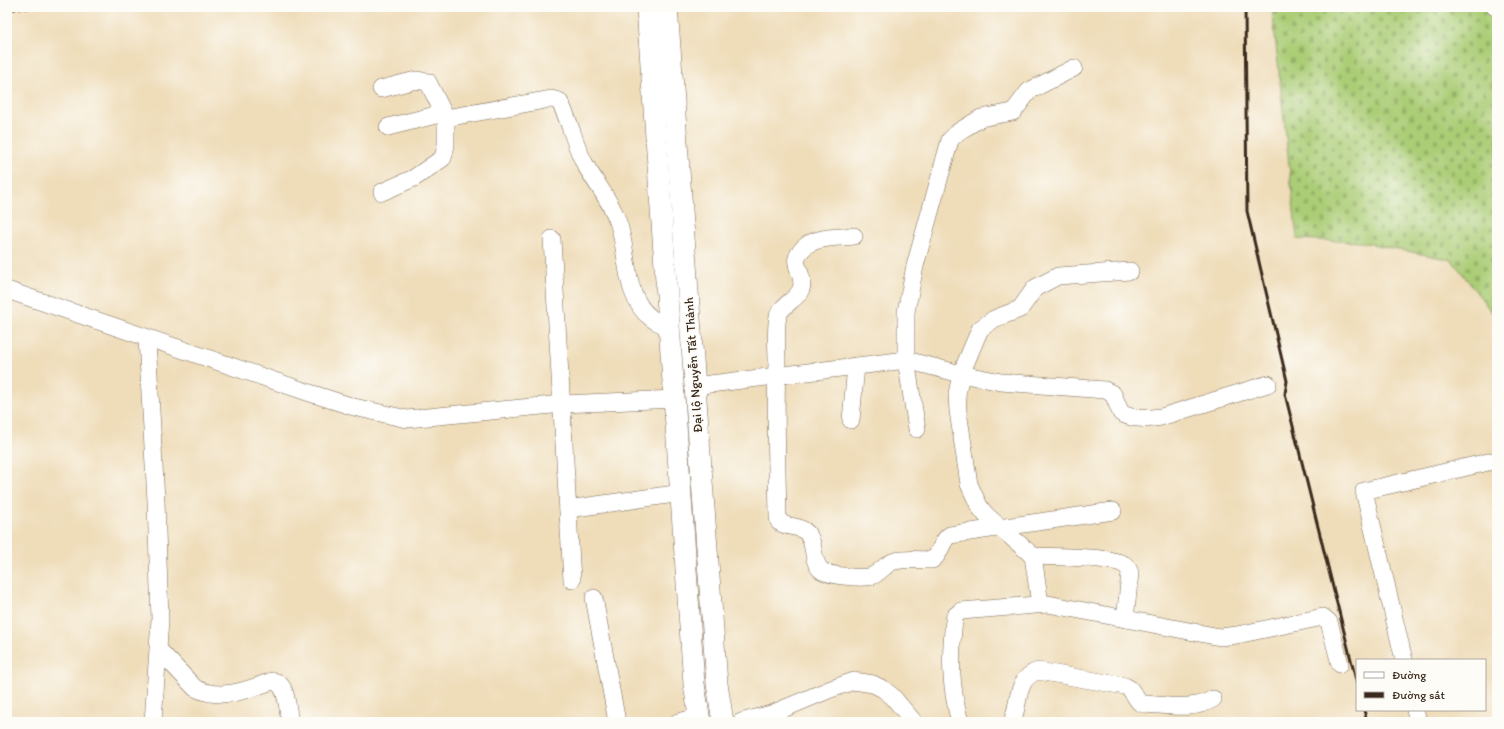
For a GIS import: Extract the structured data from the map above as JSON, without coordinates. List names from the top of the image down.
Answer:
{
  "streets": {
    "main road": ["Đại lộ Nguyễn Tất Thành"]
  },
  "legend": ["Đường", "Đường sắt"]
}
